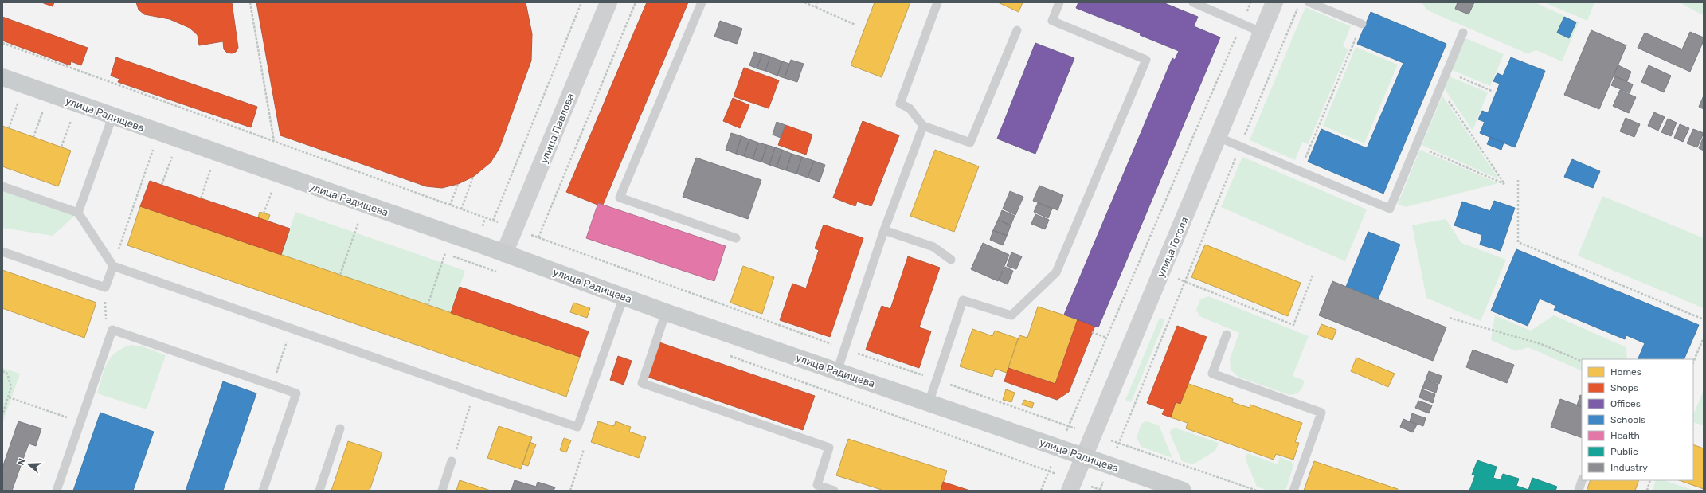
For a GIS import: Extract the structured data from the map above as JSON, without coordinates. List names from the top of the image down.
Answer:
{
  "streets": {
    "main road": ["улица Радищева"],
    "street": ["улица Павлова", "улица Гоголя"]
  },
  "crossings": [
    ["улица Радищева", "улица Павлова"],
    ["улица Радищева", "улица Гоголя"]
  ],
  "legend": [
    "Homes",
    "Shops",
    "Offices",
    "Schools",
    "Health",
    "Public",
    "Industry"
  ],
  "north": "left"
}
